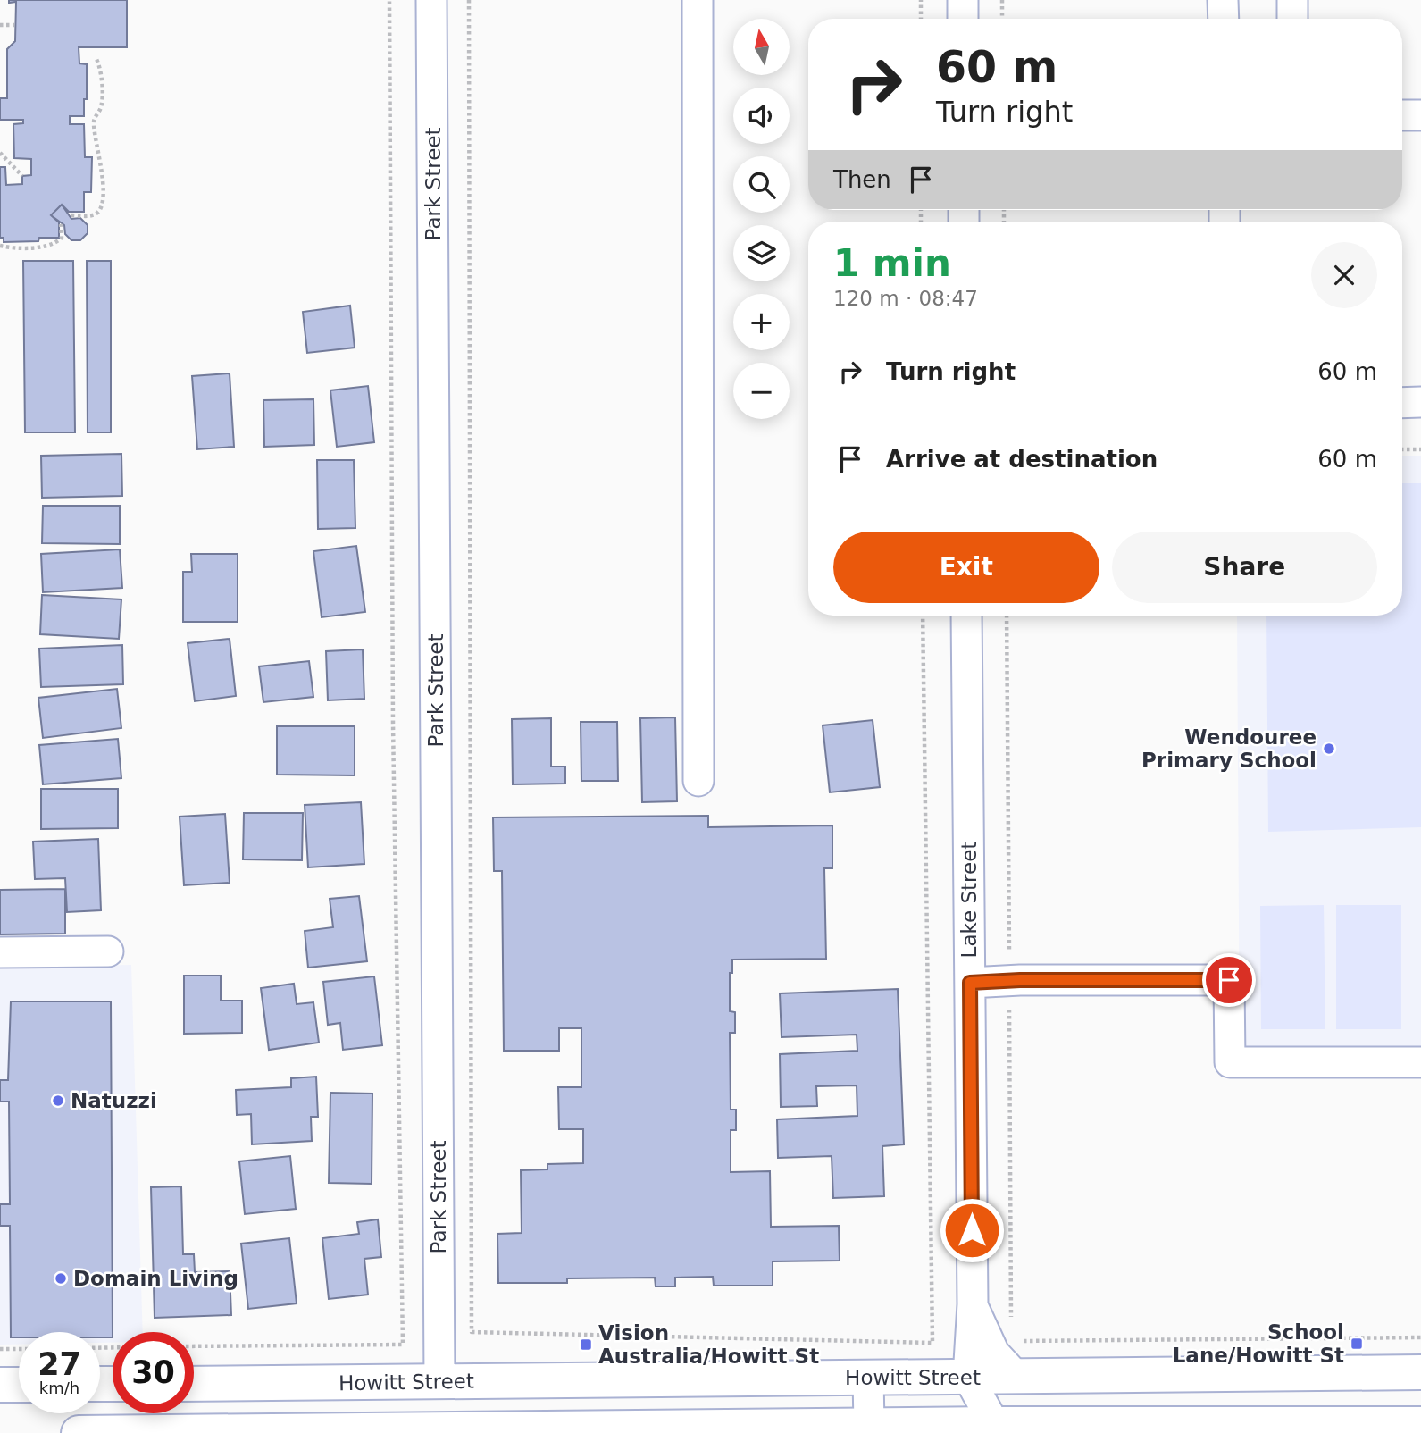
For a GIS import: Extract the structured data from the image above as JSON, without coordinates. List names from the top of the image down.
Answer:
{
  "streets": {
    "main road": ["Howitt Street"],
    "street": ["Park Street", "Lake Street"]
  },
  "crossings": [
    ["Park Street", "Howitt Street"],
    ["Lake Street", "Howitt Street"]
  ],
  "places": {
    "other": ["Wendouree Primary School", "Natuzzi", "Domain Living"],
    "transit": ["School Lane/Howitt St", "Vision Australia/Howitt St"]
  },
  "north": "top",
  "page": {
    "map_buttons": ["+", "−"],
    "turn": ["60 m", "Turn right"],
    "then": "Then",
    "heading": ["1 min", "120 m · 08:47"],
    "list": [
      {
        "name": "Turn right",
        "value": "60 m"
      },
      {
        "name": "Arrive at destination",
        "value": "60 m"
      }
    ],
    "buttons": ["Exit", "Share"],
    "speed": "27 km/h",
    "limit": "30"
  }
}
